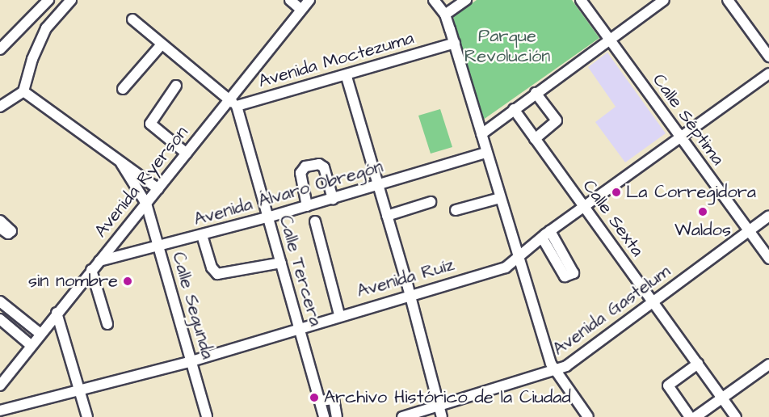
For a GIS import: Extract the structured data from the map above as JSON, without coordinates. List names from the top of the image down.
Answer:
{
  "streets": {
    "street": [
      "Avenida Moctezuma",
      "Calle Séptima",
      "Avenida Ryerson",
      "Avenida Álvaro Obregón",
      "Calle Sexta",
      "Calle Tercera",
      "Avenida Ruíz",
      "Calle Segunda",
      "Avenida Gastelum"
    ]
  },
  "crossings": [
    ["Avenida Moctezuma", "Avenida Ryerson"],
    ["Avenida Moctezuma", "Calle Tercera"],
    ["Calle Séptima", "Avenida Ruíz"],
    ["Calle Séptima", "Avenida Gastelum"],
    ["Avenida Ryerson", "Avenida Álvaro Obregón"],
    ["Avenida Ryerson", "Calle Tercera"],
    ["Avenida Ryerson", "Calle Segunda"],
    ["Avenida Álvaro Obregón", "Calle Tercera"],
    ["Avenida Álvaro Obregón", "Calle Segunda"],
    ["Calle Sexta", "Avenida Ruíz"],
    ["Calle Sexta", "Avenida Gastelum"],
    ["Calle Tercera", "Avenida Ruíz"],
    ["Avenida Ruíz", "Calle Segunda"]
  ],
  "parks": ["Parque Revolución"],
  "places": [
    "La Corregidora",
    "Waldos",
    "sin nombre",
    "Archivo Histórico de la Ciudad"
  ]
}
